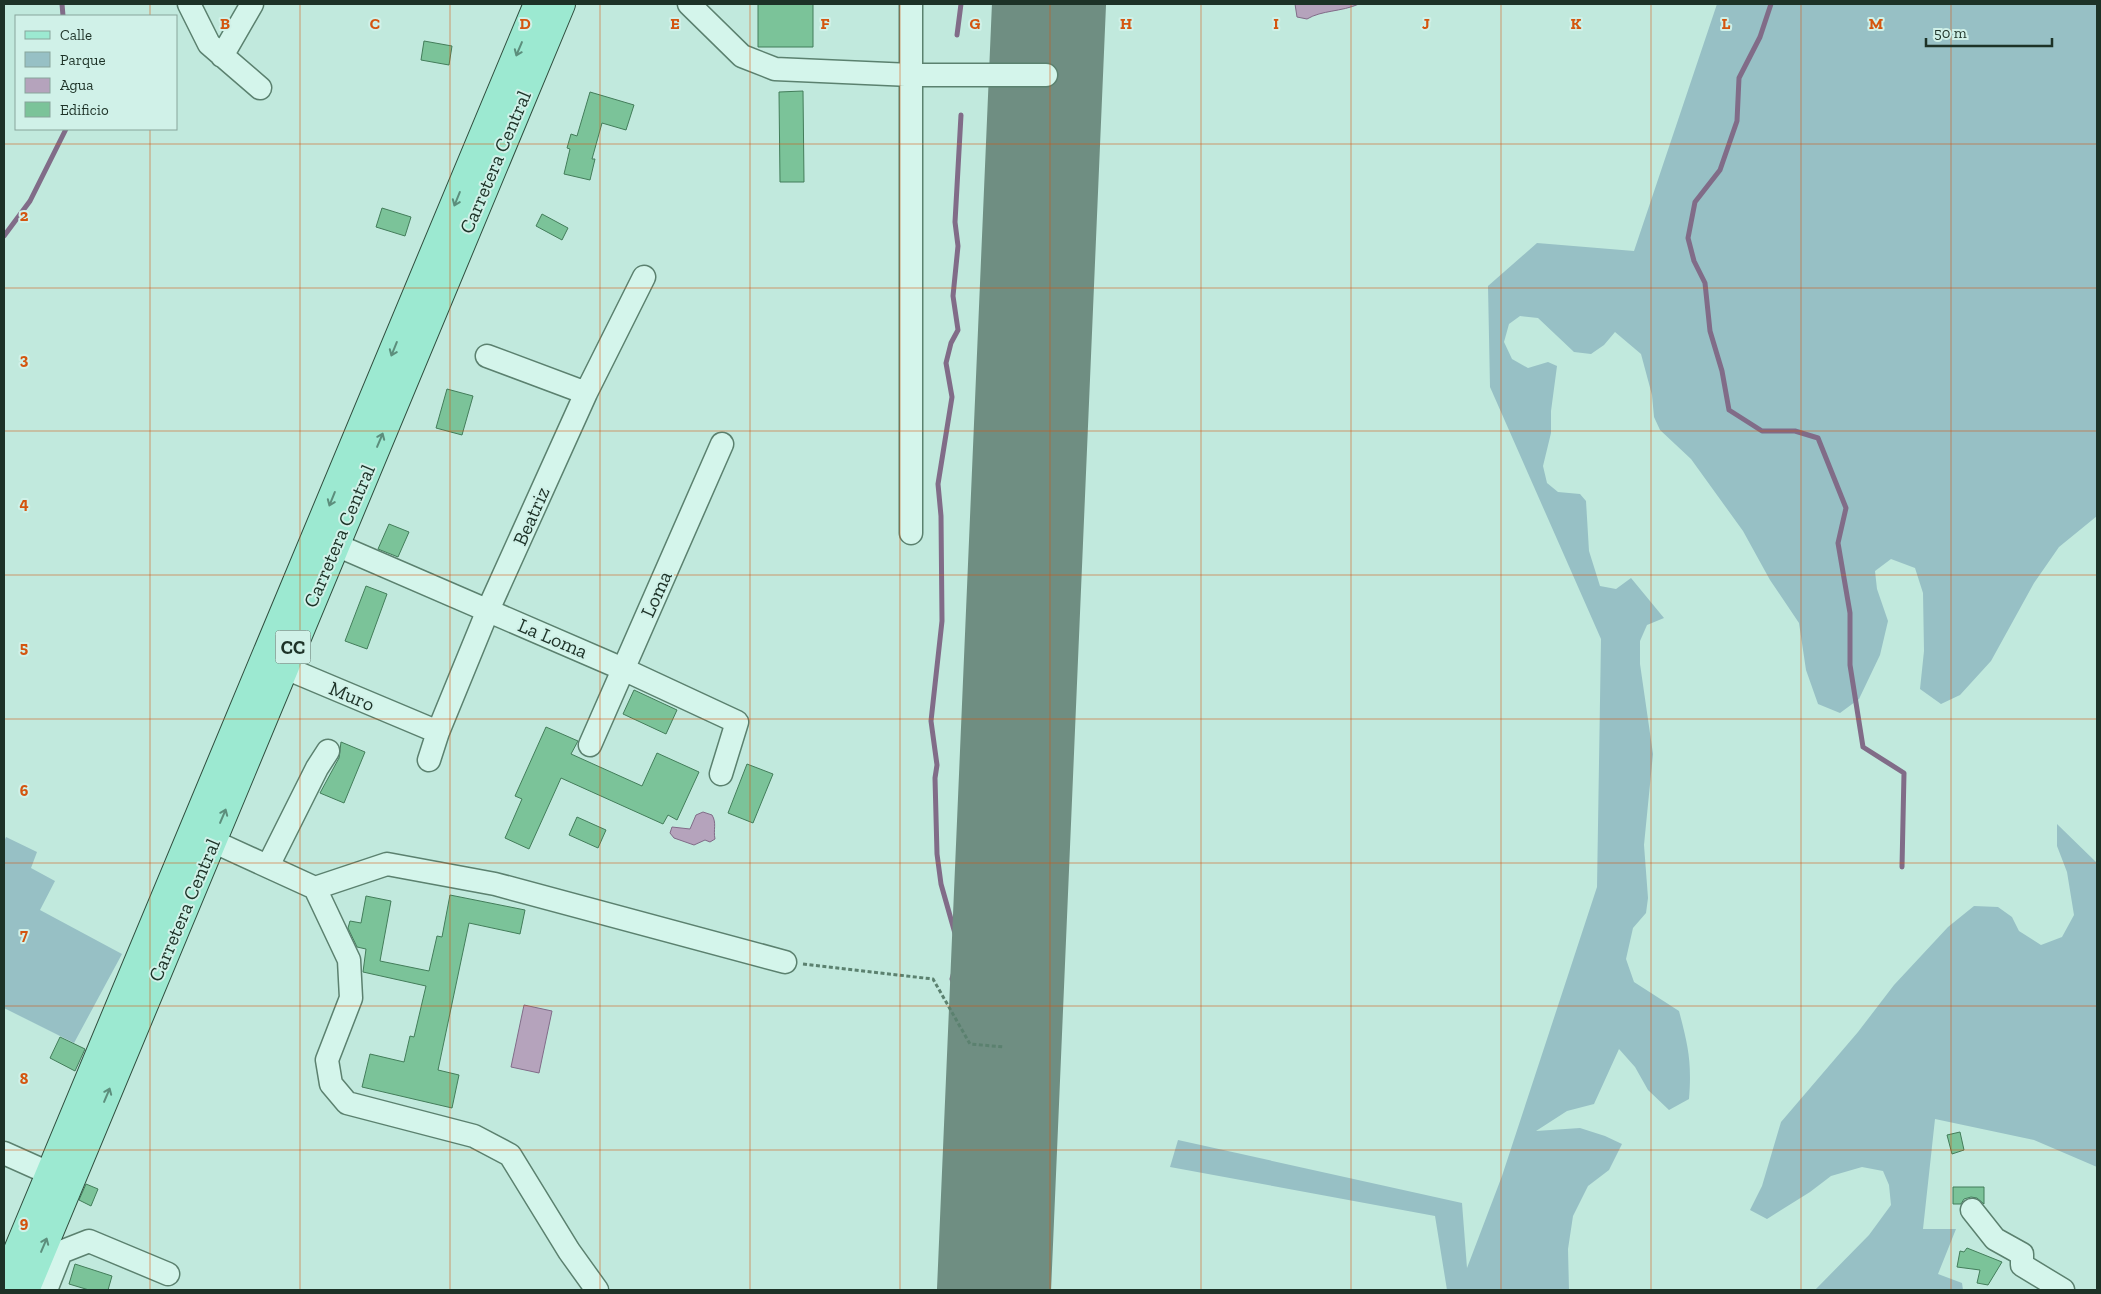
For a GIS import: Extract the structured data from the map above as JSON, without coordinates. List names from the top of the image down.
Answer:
{
  "streets": {
    "main road": ["Carretera Central", "CC"],
    "street": [
      "Beatriz",
      "Loma",
      "La Loma",
      "Muro"
    ]
  },
  "crossings": [
    ["Carretera Central", "La Loma"],
    ["Carretera Central", "Muro"],
    ["Beatriz", "La Loma"],
    ["Beatriz", "Muro"],
    ["Loma", "La Loma"]
  ],
  "legend": [
    "Calle",
    "Parque",
    "Agua",
    "Edificio"
  ],
  "scale_bar": "50 m",
  "grid": {
    "columns": [
      "B",
      "C",
      "D",
      "E",
      "F",
      "G",
      "H",
      "I",
      "J",
      "K",
      "L",
      "M"
    ],
    "rows": [
      "2",
      "3",
      "4",
      "5",
      "6",
      "7",
      "8",
      "9"
    ]
  }
}
